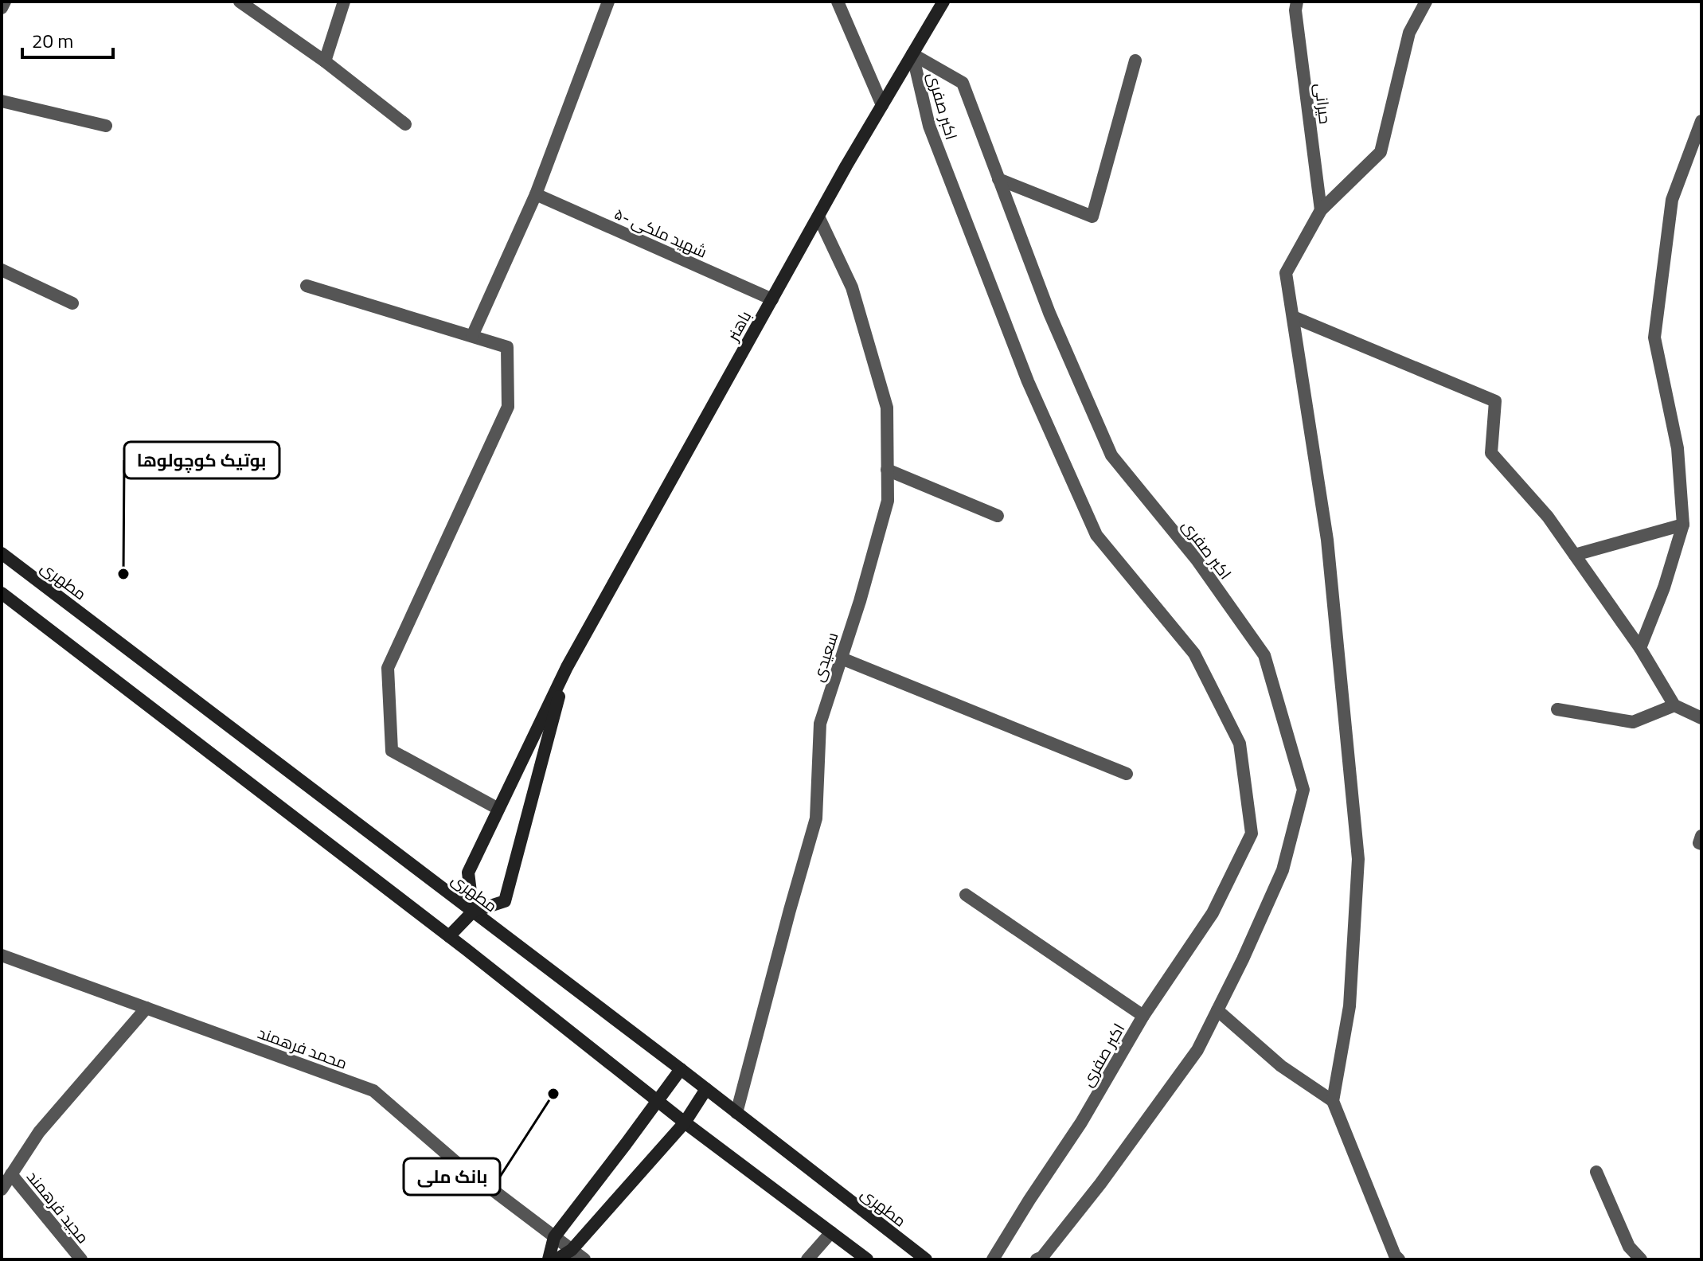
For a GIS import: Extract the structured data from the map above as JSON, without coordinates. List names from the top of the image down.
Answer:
{
  "streets": {
    "main road": ["باهنر", "مطهری"],
    "street": [
      "حیرانی",
      "اکبر صفری",
      "۵- شهید ملکی",
      "سعیدی",
      "محمد فرهمند",
      "مجید فرهمند"
    ]
  },
  "crossings": [
    ["اکبر صفری", "باهنر"],
    ["۵- شهید ملکی", "باهنر"],
    ["باهنر", "سعیدی"],
    ["مطهری", "سعیدی"]
  ],
  "places": ["بوتیک کوچولوها", "بانک ملی"],
  "scale_bar": "20 m"
}
